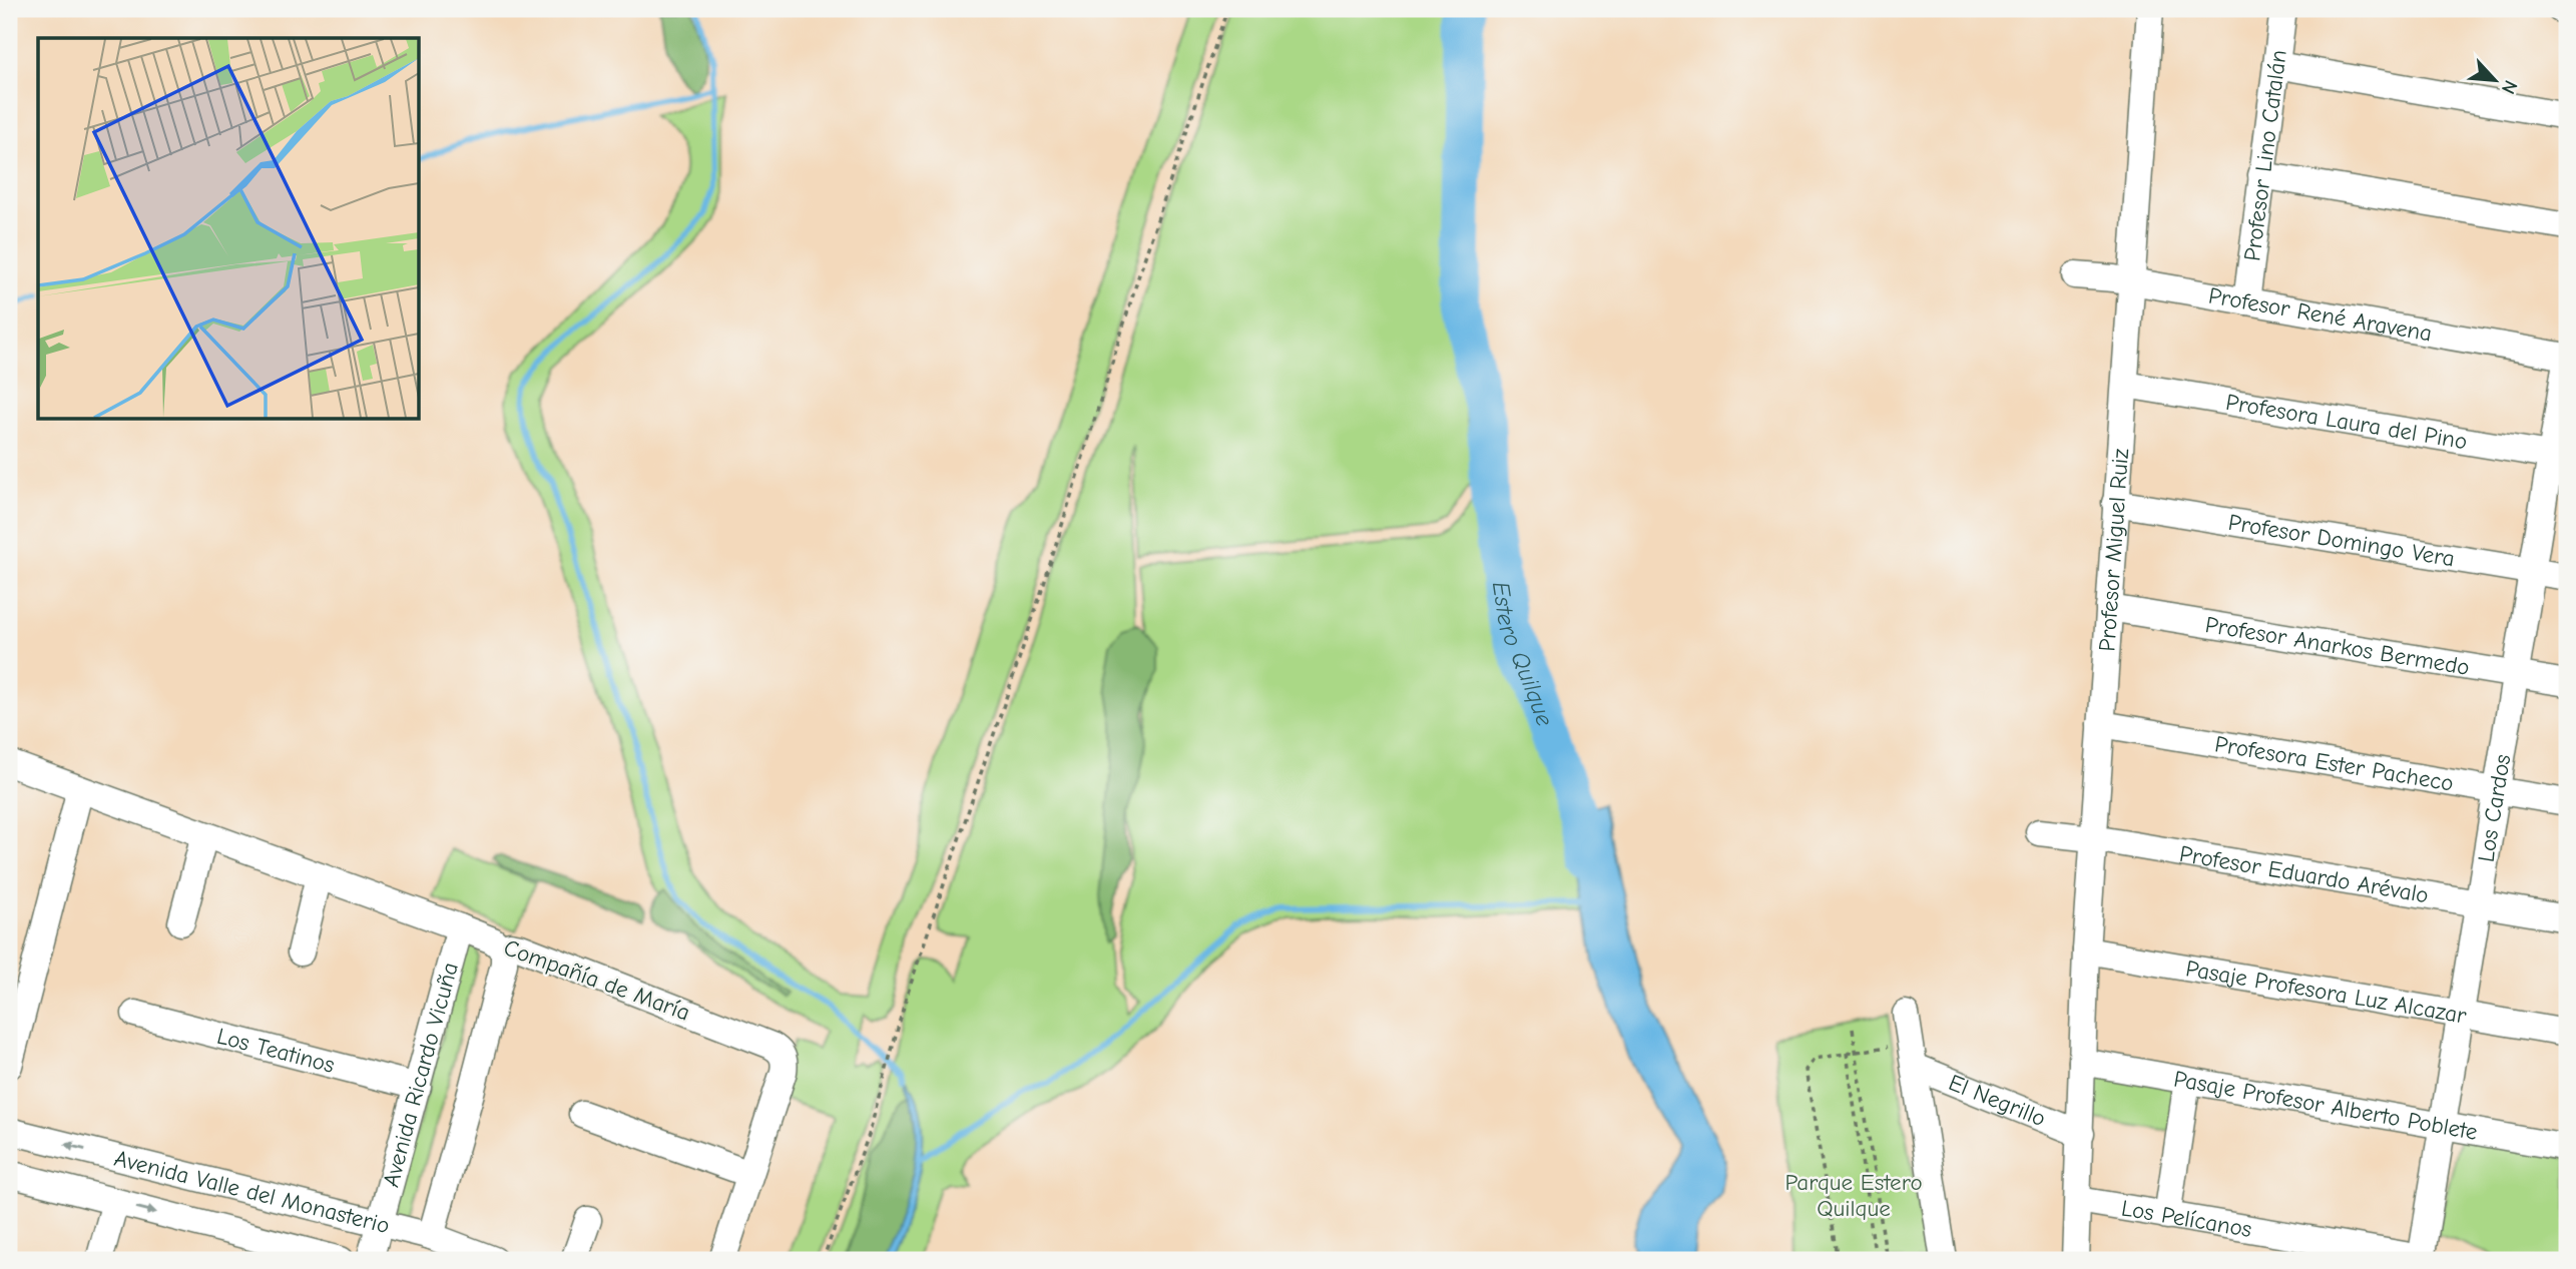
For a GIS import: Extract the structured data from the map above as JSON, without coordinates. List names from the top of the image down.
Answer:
{
  "streets": {
    "street": [
      "Profesor Lino Catalán",
      "Profesor René Aravena",
      "Profesora Laura del Pino",
      "Profesor Domingo Vera",
      "Profesor Miguel Ruiz",
      "Profesor Anarkos Bermedo",
      "Profesora Ester Pacheco",
      "Los Cardos",
      "Profesor Eduardo Arévalo",
      "Compañía de María",
      "Pasaje Profesora Luz Alcazar",
      "Los Teatinos",
      "Avenida Ricardo Vicuña",
      "El Negrillo",
      "Pasaje Profesor Alberto Poblete",
      "Avenida Valle del Monasterio",
      "Los Pelícanos"
    ]
  },
  "crossings": [
    ["Profesor Lino Catalán", "Profesor René Aravena"],
    ["Profesor René Aravena", "Profesor Miguel Ruiz"],
    ["Profesor René Aravena", "Los Cardos"],
    ["Profesora Laura del Pino", "Profesor Miguel Ruiz"],
    ["Profesora Laura del Pino", "Los Cardos"],
    ["Profesor Domingo Vera", "Profesor Miguel Ruiz"],
    ["Profesor Domingo Vera", "Los Cardos"],
    ["Profesor Miguel Ruiz", "Profesor Anarkos Bermedo"],
    ["Profesor Miguel Ruiz", "Profesora Ester Pacheco"],
    ["Profesor Miguel Ruiz", "Profesor Eduardo Arévalo"],
    ["Profesor Miguel Ruiz", "Pasaje Profesora Luz Alcazar"],
    ["Profesor Miguel Ruiz", "El Negrillo"],
    ["Profesor Miguel Ruiz", "Pasaje Profesor Alberto Poblete"],
    ["Profesor Miguel Ruiz", "Los Pelícanos"],
    ["Profesor Anarkos Bermedo", "Los Cardos"],
    ["Profesora Ester Pacheco", "Los Cardos"],
    ["Los Cardos", "Profesor Eduardo Arévalo"],
    ["Los Cardos", "Pasaje Profesora Luz Alcazar"],
    ["Los Cardos", "Pasaje Profesor Alberto Poblete"],
    ["Los Cardos", "Los Pelícanos"],
    ["Compañía de María", "Avenida Ricardo Vicuña"],
    ["Los Teatinos", "Avenida Ricardo Vicuña"],
    ["Avenida Ricardo Vicuña", "Avenida Valle del Monasterio"]
  ],
  "water": ["Estero Quilque"],
  "parks": ["Parque Estero Quilque"],
  "north": "bottom right"
}
